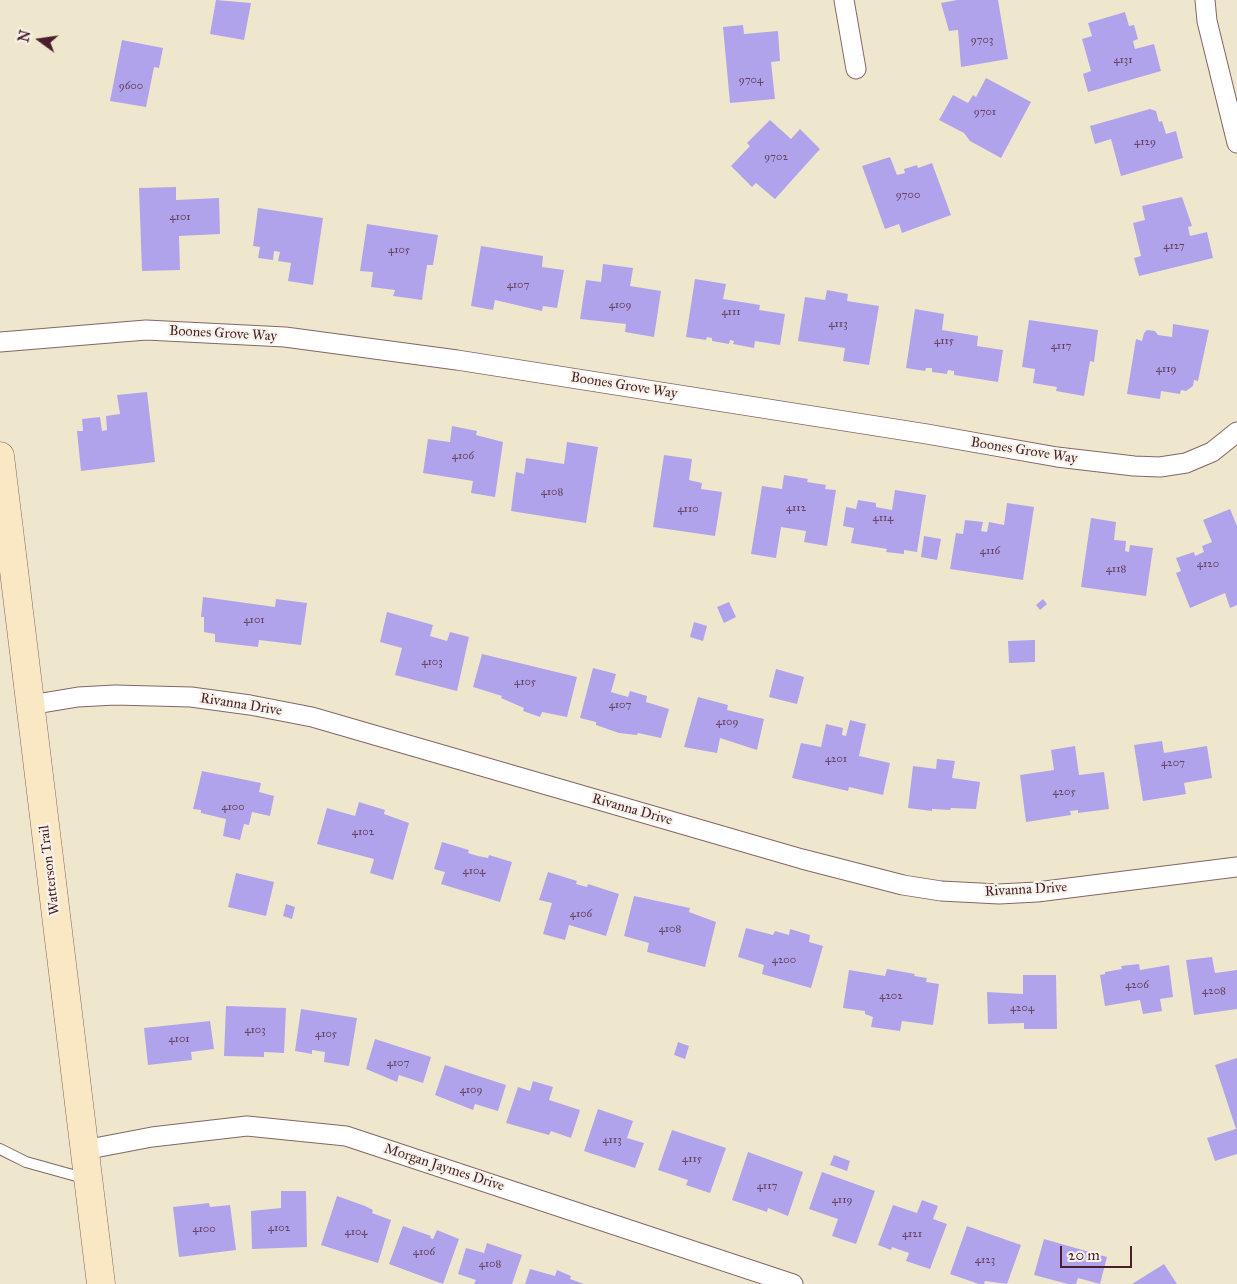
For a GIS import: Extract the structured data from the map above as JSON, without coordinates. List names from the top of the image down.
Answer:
{
  "streets": {
    "main road": ["Watterson Trail"],
    "street": ["Boones Grove Way", "Rivanna Drive", "Morgan Jaymes Drive"]
  },
  "crossings": [
    ["Rivanna Drive", "Watterson Trail"],
    ["Watterson Trail", "Morgan Jaymes Drive"]
  ],
  "house_numbers": [
    "9703",
    "4131",
    "9704",
    "9600",
    "9701",
    "4129",
    "9702",
    "9700",
    "4101",
    "4127",
    "4105",
    "4107",
    "4109",
    "4111",
    "4113",
    "4115",
    "4117",
    "4119",
    "4106",
    "4108",
    "4112",
    "4110",
    "4114",
    "4116",
    "4120",
    "4118",
    "4101",
    "4103",
    "4105",
    "4107",
    "4109",
    "4201",
    "4207",
    "4205",
    "4100",
    "4102",
    "4104",
    "4106",
    "4108",
    "4200",
    "4206",
    "4208",
    "4202",
    "4204",
    "4103",
    "4105",
    "4101",
    "4107",
    "4109",
    "4113",
    "4115",
    "4117",
    "4119",
    "4102",
    "4100",
    "4104",
    "4121",
    "4106",
    "4123",
    "4108"
  ],
  "scale_bar": "20 m",
  "north": "left"
}
